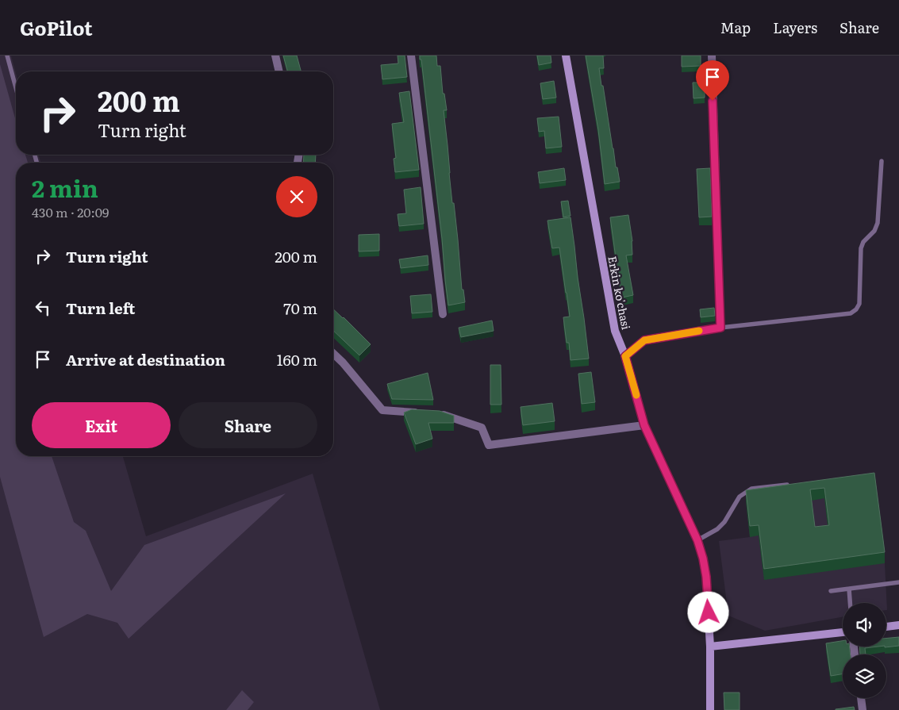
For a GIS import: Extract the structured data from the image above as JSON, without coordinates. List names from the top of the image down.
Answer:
{
  "streets": {
    "main road": ["Erkin ko'chasi"]
  },
  "page": {
    "header": "GoPilot",
    "nav": ["Map", "Layers", "Share"],
    "turn": ["200 m", "Turn right"],
    "heading": ["2 min", "430 m · 20:09"],
    "list": [
      {
        "name": "Turn right",
        "value": "200 m"
      },
      {
        "name": "Turn left",
        "value": "70 m"
      },
      {
        "name": "Arrive at destination",
        "value": "160 m"
      }
    ],
    "buttons": ["Exit", "Share"]
  }
}
